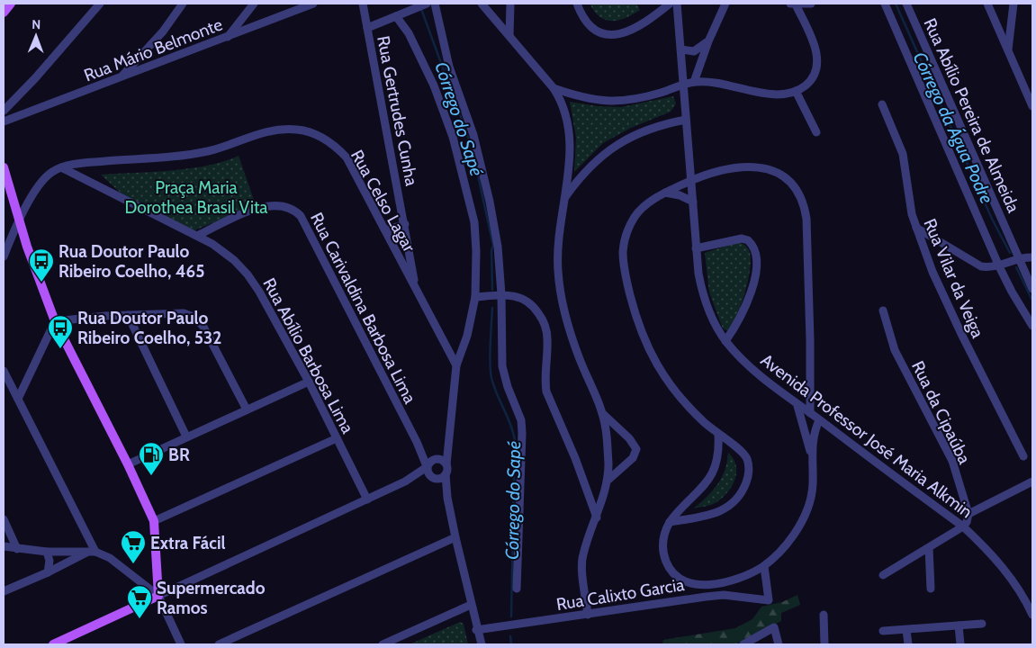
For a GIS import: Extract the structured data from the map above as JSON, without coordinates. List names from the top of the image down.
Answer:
{
  "streets": {
    "street": [
      "Rua Mário Belmonte",
      "Rua Gertrudes Cunha",
      "Rua Abílio Pereira de Almeida",
      "Rua Celso Lagar",
      "Rua Vilar da Veiga",
      "Rua Carivaldina Barbosa Lima",
      "Rua Abílio Barbosa Lima",
      "Rua da Cipaúba",
      "Avenida Professor José Maria Alkmin",
      "Rua Calixto Garcia"
    ]
  },
  "crossings": [
    ["Rua Gertrudes Cunha", "Rua Celso Lagar"],
    ["Rua Celso Lagar", "Rua Abílio Barbosa Lima"],
    ["Rua Carivaldina Barbosa Lima", "Rua Abílio Barbosa Lima"]
  ],
  "water": ["Córrego do Sapé", "Córrego da Água Podre"],
  "parks": ["Praça Maria Dorothea Brasil Vita"],
  "places": {
    "bus stop": ["Rua Doutor Paulo Ribeiro Coelho, 465", "Rua Doutor Paulo Ribeiro Coelho, 532"],
    "fuel station": ["BR"],
    "supermarket": ["Extra Fácil", "Supermercado Ramos"]
  },
  "north": "top"
}
